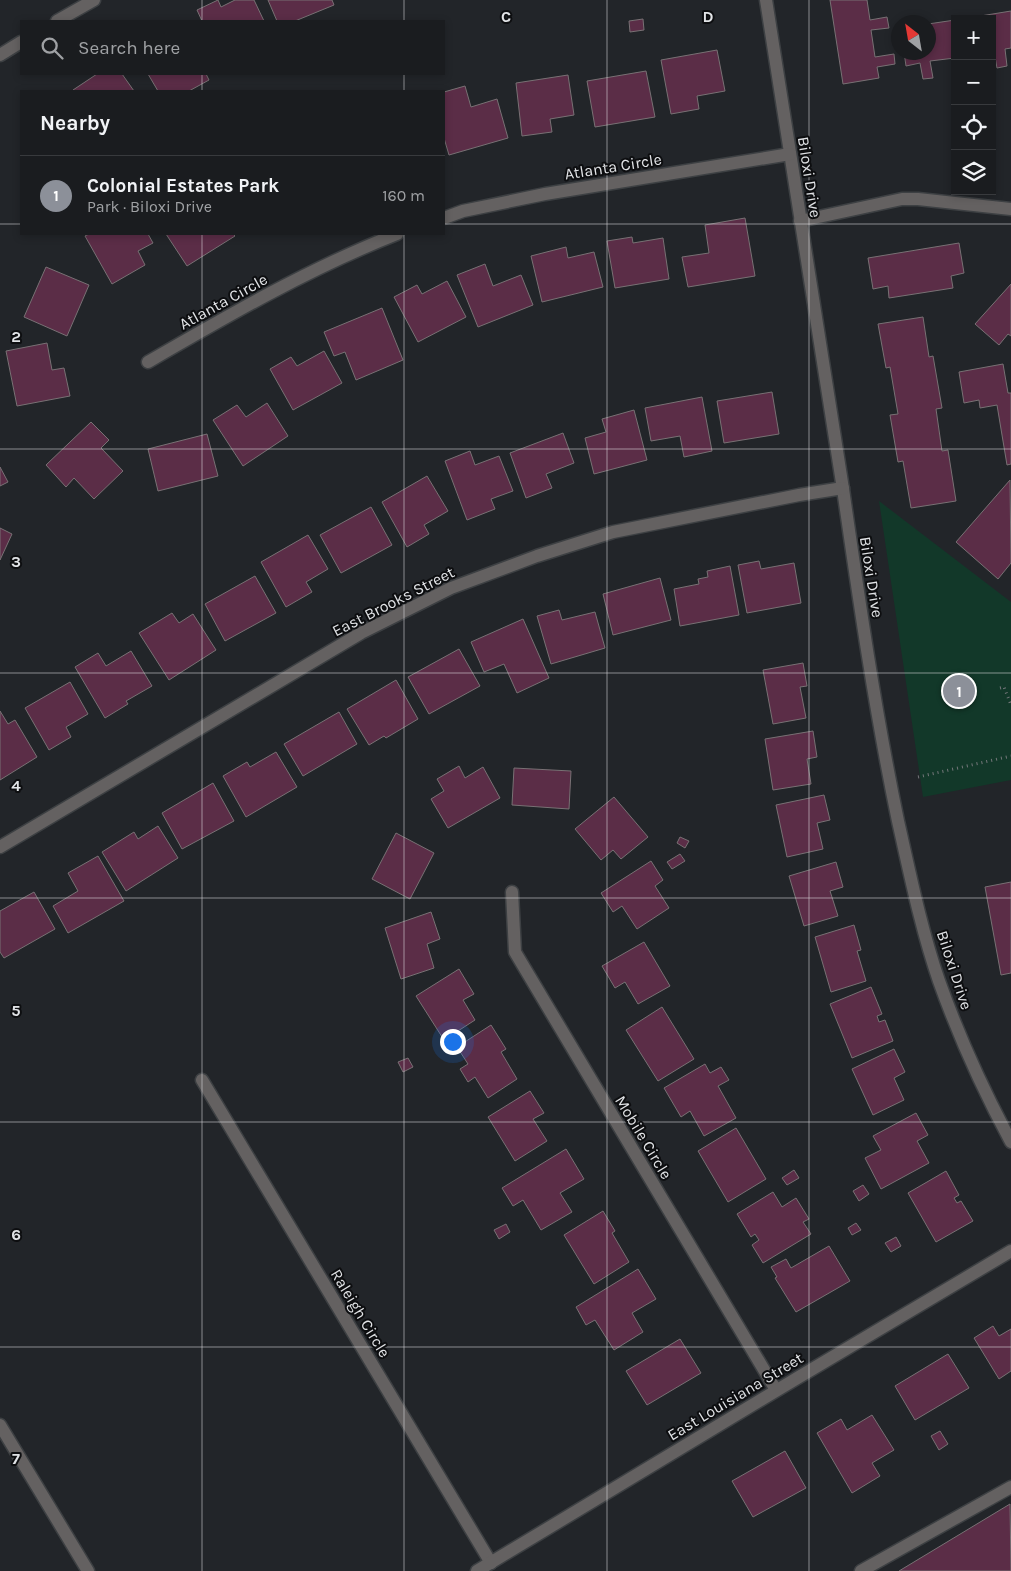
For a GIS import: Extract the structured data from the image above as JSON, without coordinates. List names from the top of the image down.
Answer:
{
  "streets": {
    "street": [
      "Atlanta Circle",
      "Biloxi Drive",
      "East Brooks Street",
      "Mobile Circle",
      "Raleigh Circle",
      "East Louisiana Street"
    ]
  },
  "crossings": [
    ["Atlanta Circle", "Biloxi Drive"],
    ["Biloxi Drive", "East Brooks Street"],
    ["Mobile Circle", "East Louisiana Street"],
    ["Raleigh Circle", "East Louisiana Street"]
  ],
  "north": "top left",
  "page": {
    "map_buttons": ["+", "−"],
    "search": "Search here",
    "heading": "Nearby",
    "list": [
      {
        "mark": "1",
        "name": "Colonial Estates Park",
        "note": "Park · Biloxi Drive",
        "value": "160 m"
      }
    ],
    "pins": "1"
  },
  "grid": {
    "columns": ["C", "D"],
    "rows": [
      "2",
      "3",
      "4",
      "5",
      "6",
      "7"
    ]
  }
}
